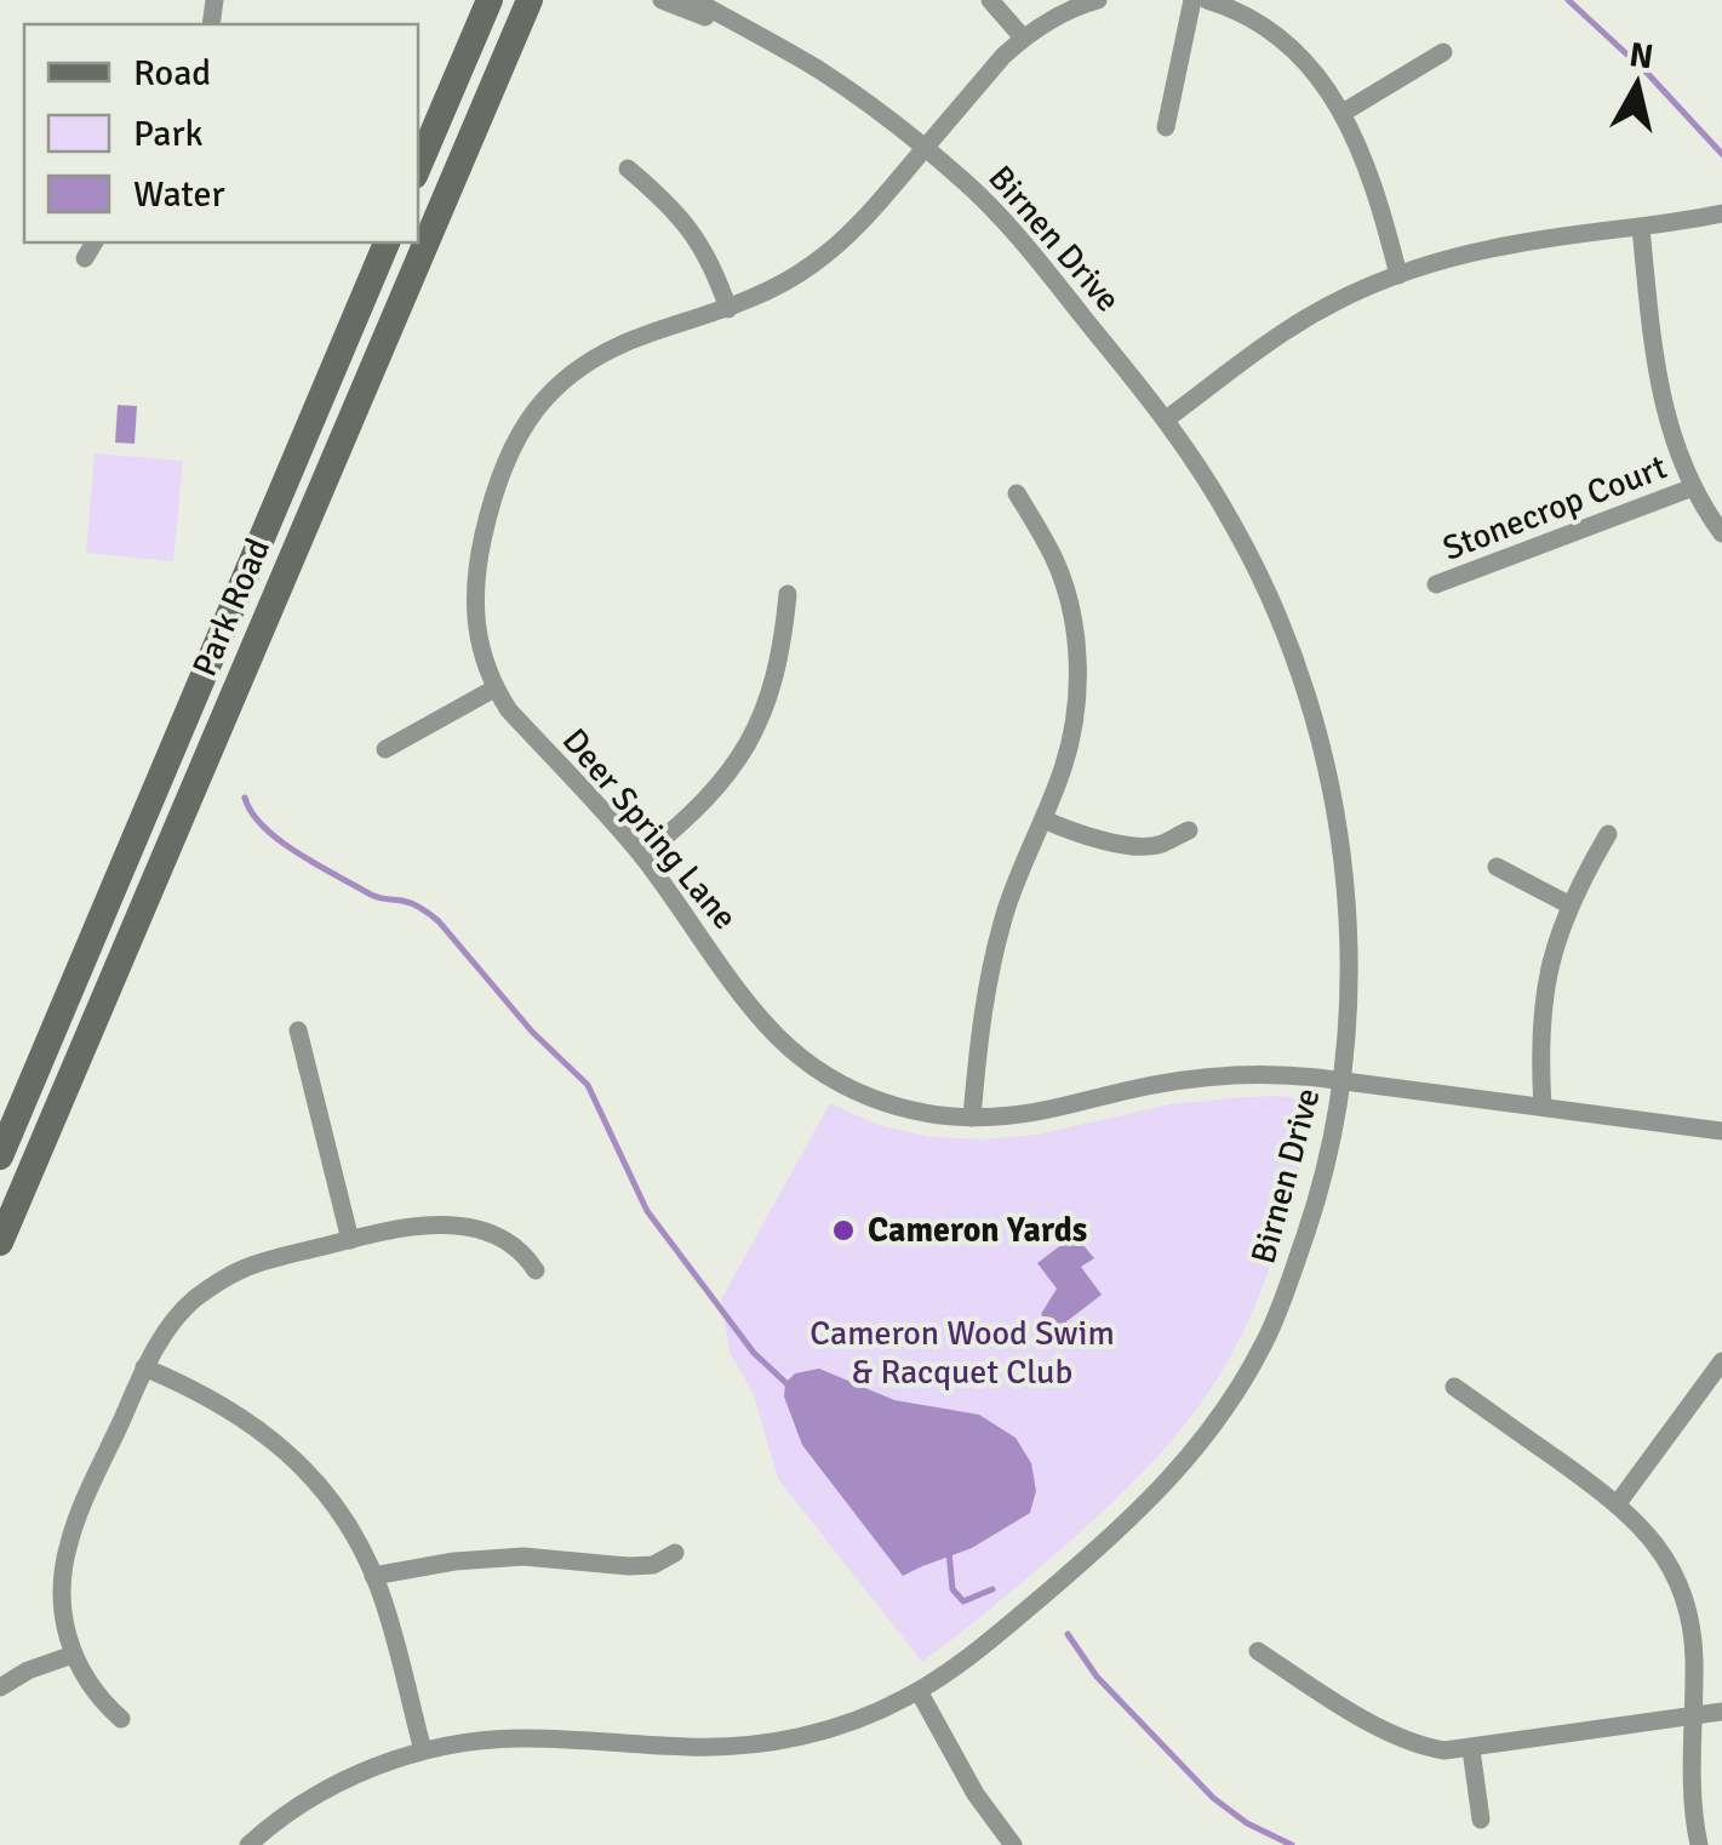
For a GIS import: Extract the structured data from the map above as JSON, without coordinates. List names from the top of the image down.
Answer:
{
  "streets": {
    "main road": ["Park Road"],
    "street": ["Birnen Drive", "Stonecrop Court", "Deer Spring Lane"]
  },
  "crossings": [
    ["Birnen Drive", "Deer Spring Lane"]
  ],
  "parks": ["Cameron Wood Swim & Racquet Club"],
  "places": ["Cameron Yards"],
  "legend": ["Road", "Park", "Water"],
  "north": "top"
}
